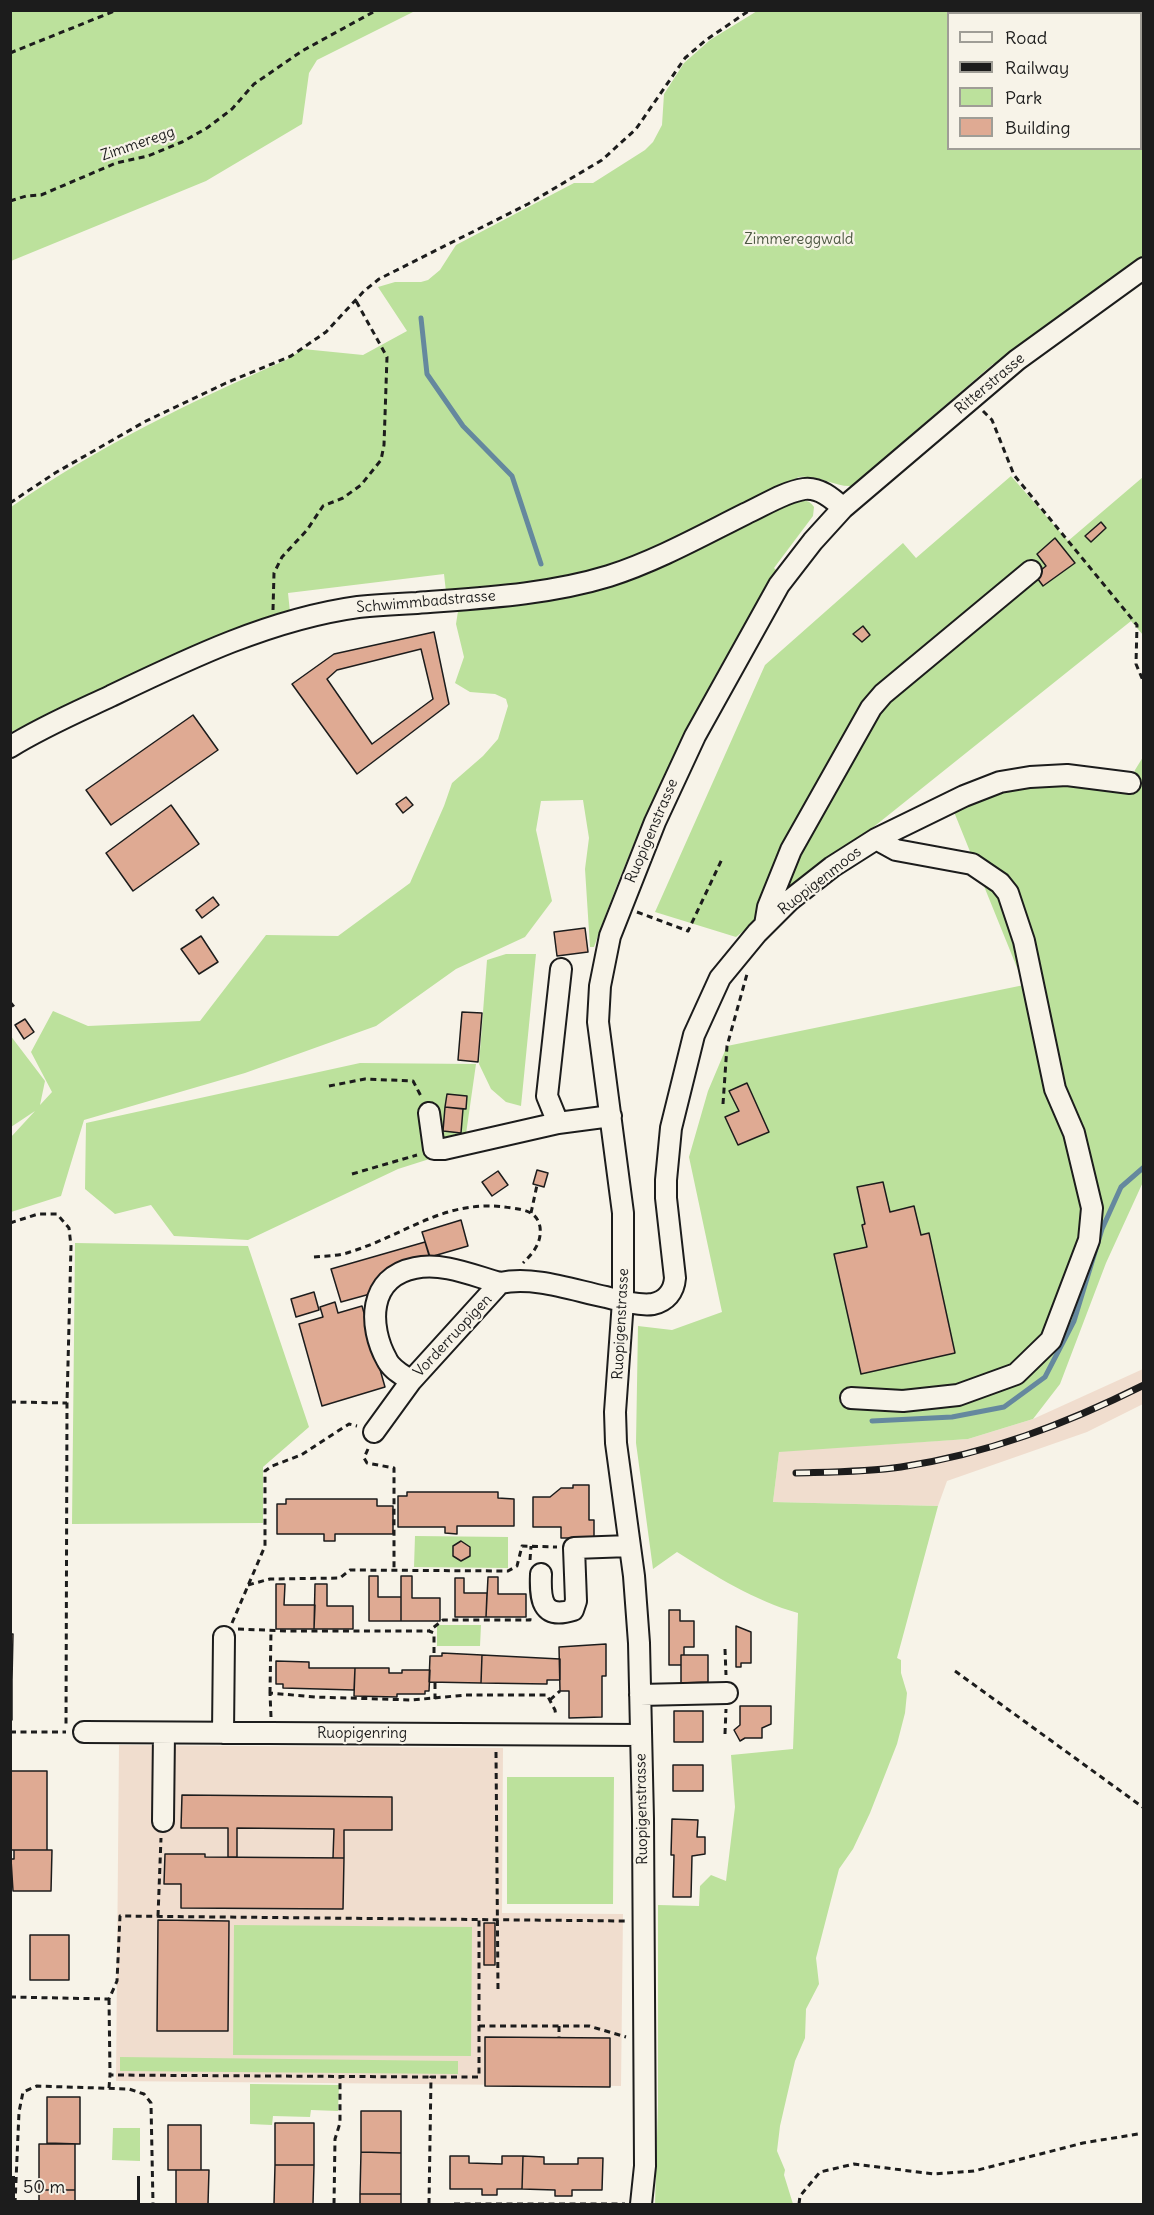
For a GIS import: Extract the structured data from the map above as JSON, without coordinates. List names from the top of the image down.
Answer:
{
  "streets": {
    "street": [
      "Ritterstrasse",
      "Schwimmbadstrasse",
      "Ruopigenstrasse",
      "Ruopigenmoos",
      "Vorderruopigen",
      "Ruopigenring"
    ],
    "path": ["Zimmeregg"]
  },
  "crossings": [
    ["Ritterstrasse", "Schwimmbadstrasse"],
    ["Ritterstrasse", "Ruopigenstrasse"],
    ["Schwimmbadstrasse", "Ruopigenstrasse"],
    ["Ruopigenstrasse", "Ruopigenmoos"],
    ["Ruopigenstrasse", "Ruopigenring"]
  ],
  "parks": ["Zimmereggwald"],
  "legend": [
    "Road",
    "Railway",
    "Park",
    "Building"
  ],
  "scale_bar": "50 m"
}
